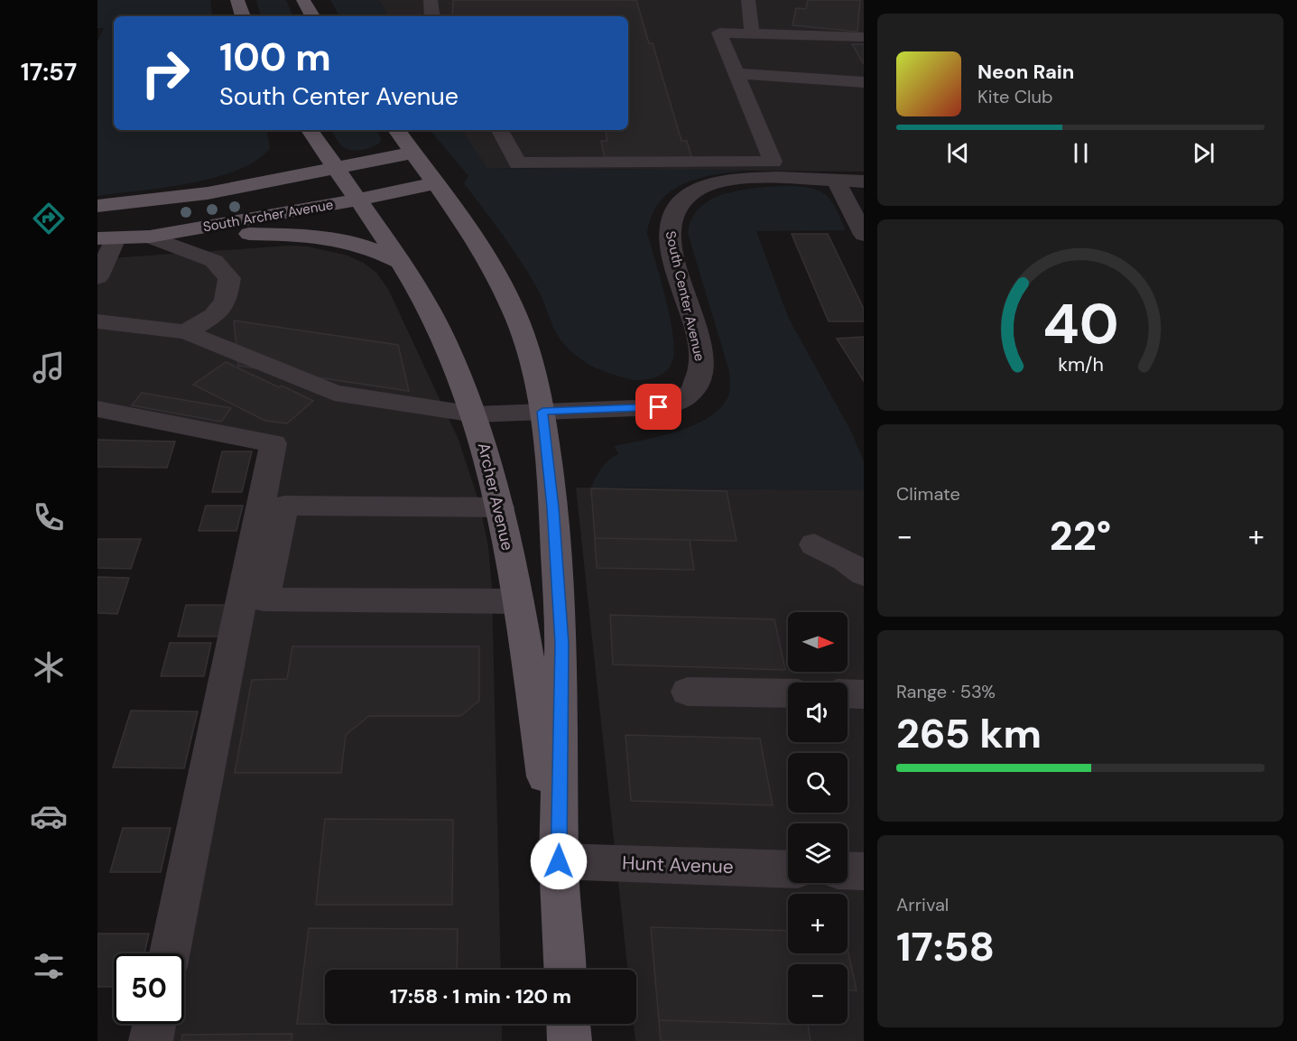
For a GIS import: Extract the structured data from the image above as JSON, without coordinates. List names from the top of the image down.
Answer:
{
  "streets": {
    "main road": ["South Archer Avenue", "Archer Avenue"],
    "street": ["South Center Avenue", "Hunt Avenue"]
  },
  "crossings": [
    ["South Archer Avenue", "Archer Avenue"],
    ["South Center Avenue", "Archer Avenue"],
    ["Archer Avenue", "Hunt Avenue"]
  ],
  "north": "right",
  "page": {
    "tabs": "17:57",
    "turn": ["100 m", "South Center Avenue"],
    "song": ["Neon Rain", "Kite Club"],
    "tile": [
      "Climate",
      ["Range · 53%", "265 km"],
      ["Arrival", "17:58"]
    ],
    "heat": ["−", "22°", "+"],
    "map_buttons": ["+", "−"],
    "limit": "50",
    "trip": "17:58 · 1 min · 120 m",
    "gauge": ["40", "km/h"]
  }
}
